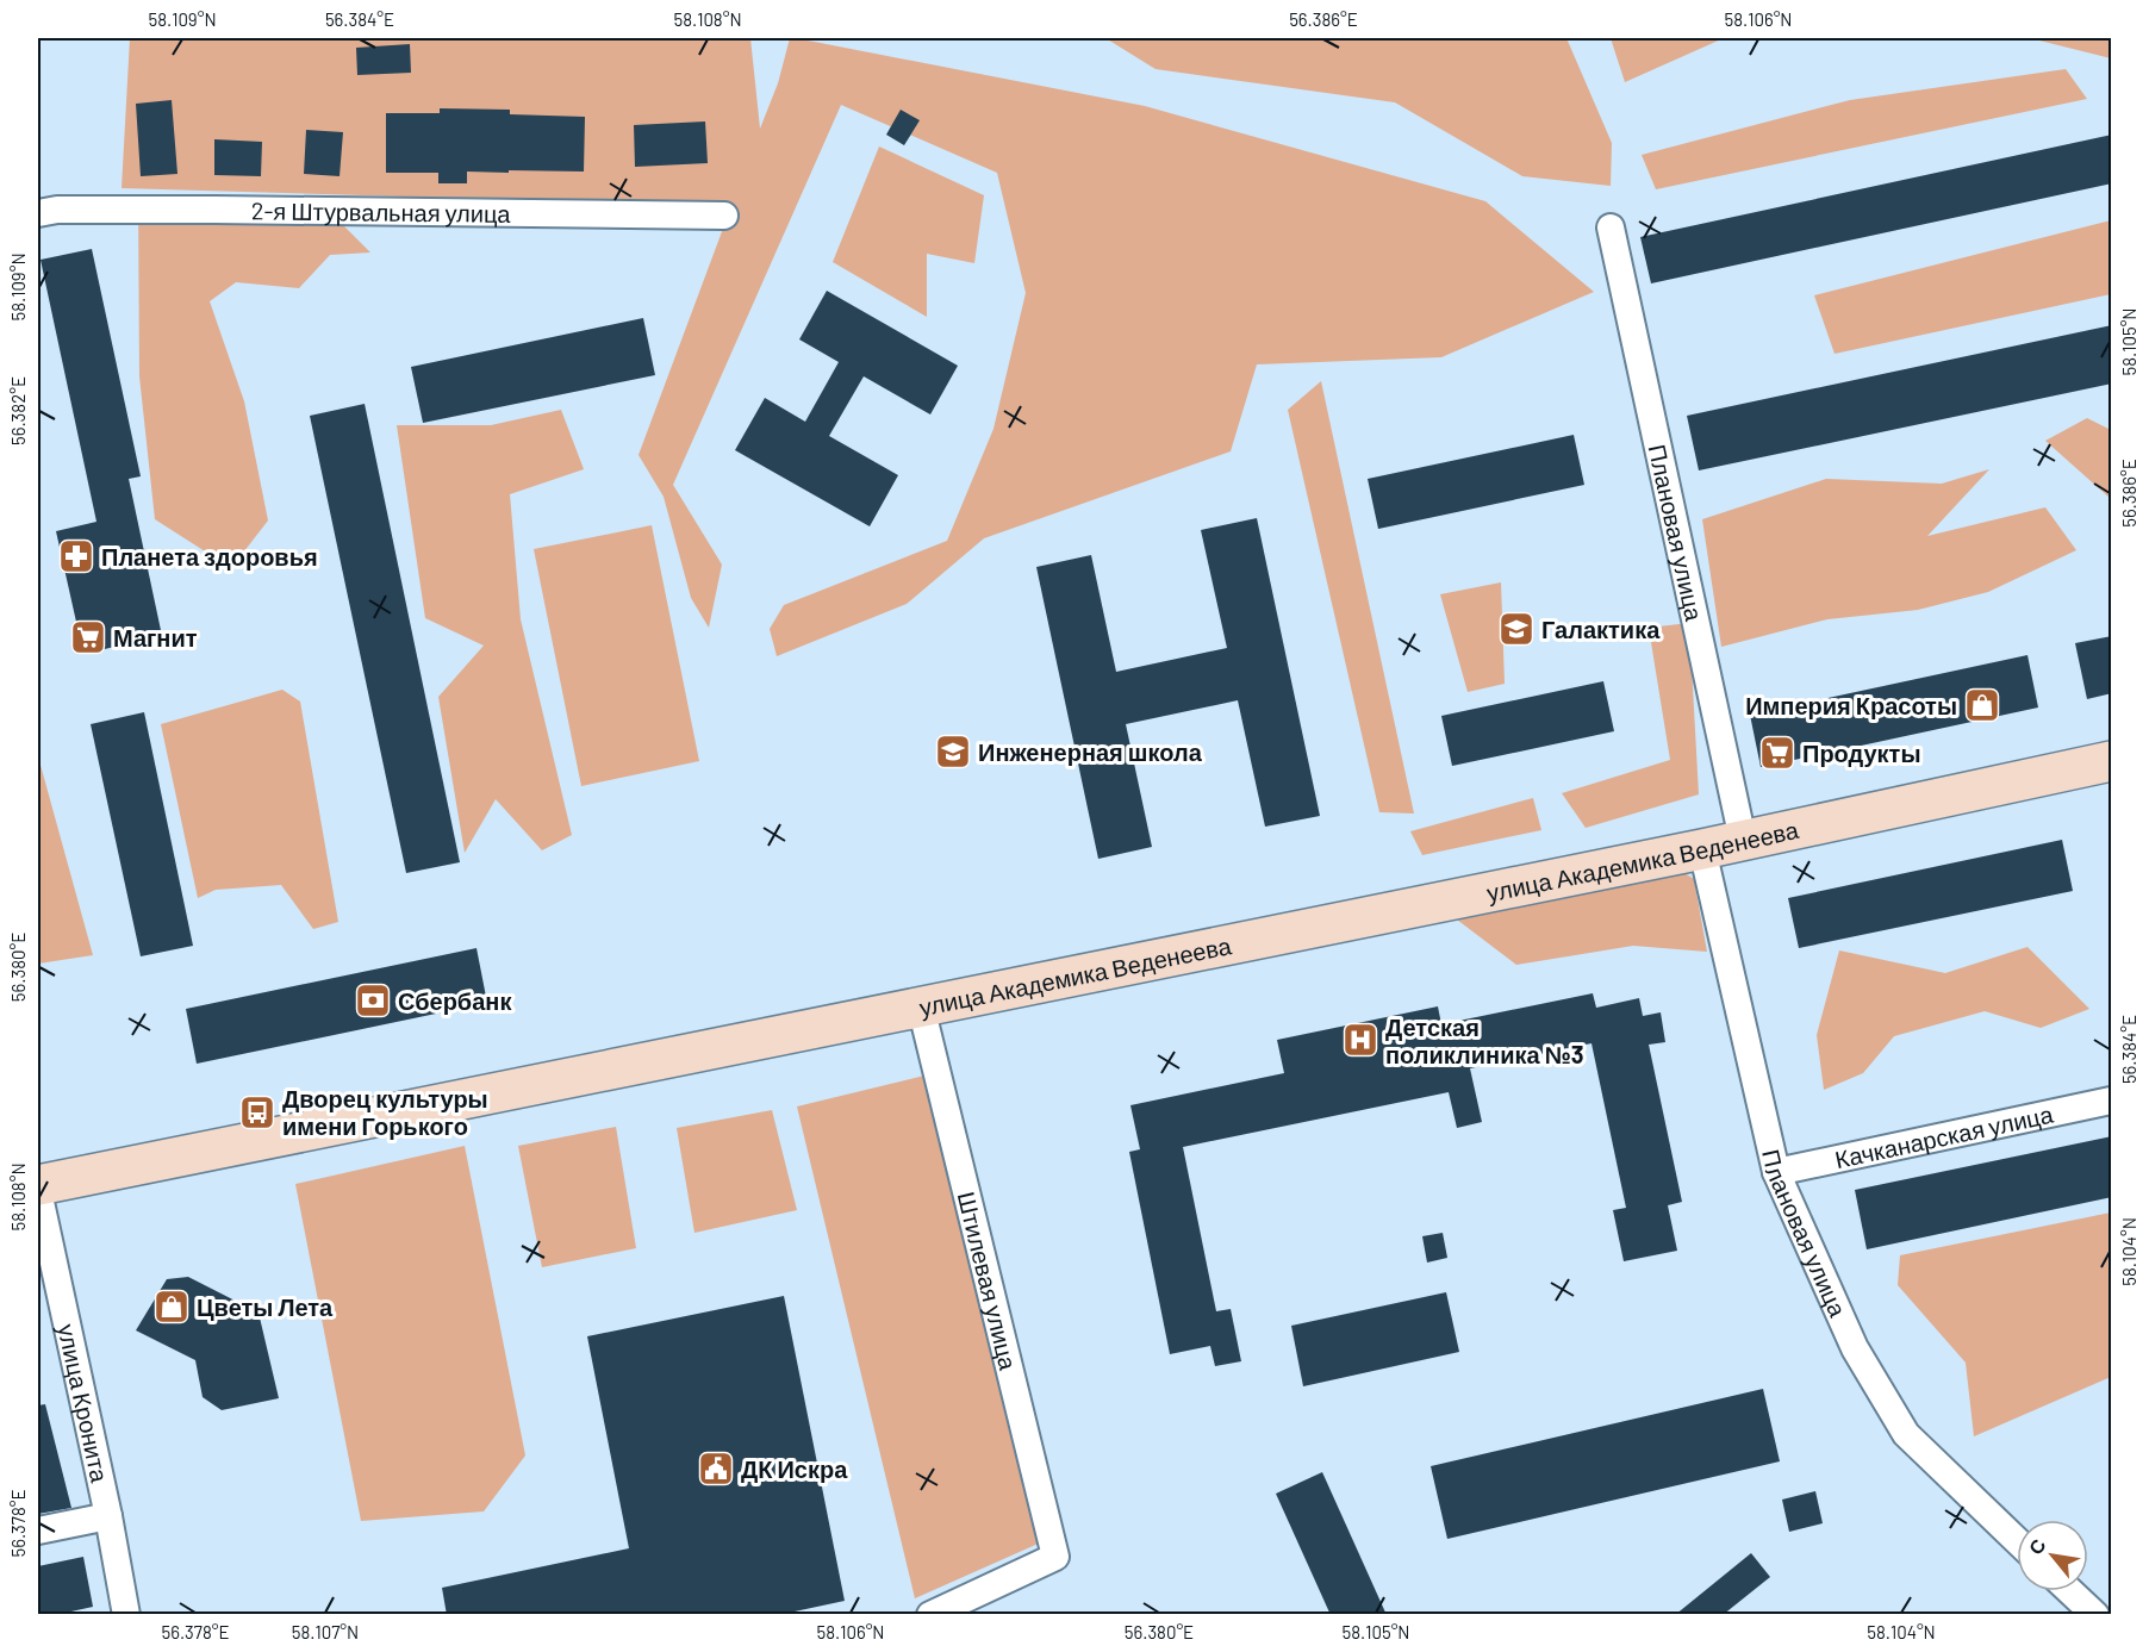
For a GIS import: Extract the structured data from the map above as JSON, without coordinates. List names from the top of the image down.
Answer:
{
  "streets": {
    "street": [
      "2-я Штурвальная улица",
      "Плановая улица",
      "улица Академика Веденеева",
      "Качканарская улица",
      "Штилевая улица",
      "улица Кронита"
    ]
  },
  "crossings": [
    ["Плановая улица", "улица Академика Веденеева"],
    ["Плановая улица", "Качканарская улица"],
    ["улица Академика Веденеева", "Штилевая улица"]
  ],
  "places": {
    "pharmacy": ["Планета здоровья"],
    "school or university": ["Галактика", "Инженерная школа"],
    "supermarket": ["Магнит", "Продукты"],
    "shop": ["Империя Красоты", "Цветы Лета"],
    "bank": ["Сбербанк"],
    "hospital": ["Детская поликлиника №3"],
    "bus stop": ["Дворец культуры имени Горького"],
    "public building": ["ДК Искра"]
  },
  "north": "top left",
  "coordinates": [
    "58.109°N",
    "56.384°E",
    "58.108°N",
    "56.386°E",
    "58.106°N",
    "58.105°N",
    "56.382°E",
    "56.380°E",
    "58.104°N",
    "56.378°E",
    "58.107°N"
  ]
}
